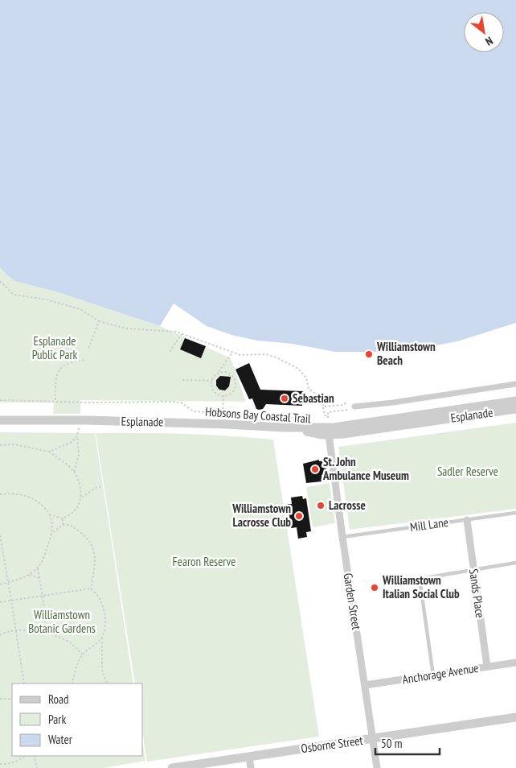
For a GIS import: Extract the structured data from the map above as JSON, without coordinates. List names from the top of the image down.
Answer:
{
  "streets": {
    "street": [
      "Esplanade",
      "Sands Place",
      "Garden Street",
      "Anchorage Avenue",
      "Osborne Street"
    ],
    "lane": ["Mill Lane"],
    "path": ["Hobsons Bay Coastal Trail"]
  },
  "crossings": [
    ["Esplanade", "Garden Street"],
    ["Mill Lane", "Sands Place"],
    ["Mill Lane", "Garden Street"],
    ["Sands Place", "Anchorage Avenue"],
    ["Garden Street", "Anchorage Avenue"],
    ["Garden Street", "Osborne Street"]
  ],
  "parks": [
    "Esplanade Public Park",
    "Sadler Reserve",
    "Fearon Reserve",
    "Williamstown Botanic Gardens"
  ],
  "places": [
    "Williamstown Beach",
    "Sebastian",
    "St. John Ambulance Museum",
    "Lacrosse",
    "Williamstown Lacrosse Club",
    "Williamstown Italian Social Club"
  ],
  "legend": ["Road", "Park", "Water"],
  "scale_bar": "50 m",
  "north": "bottom right"
}
